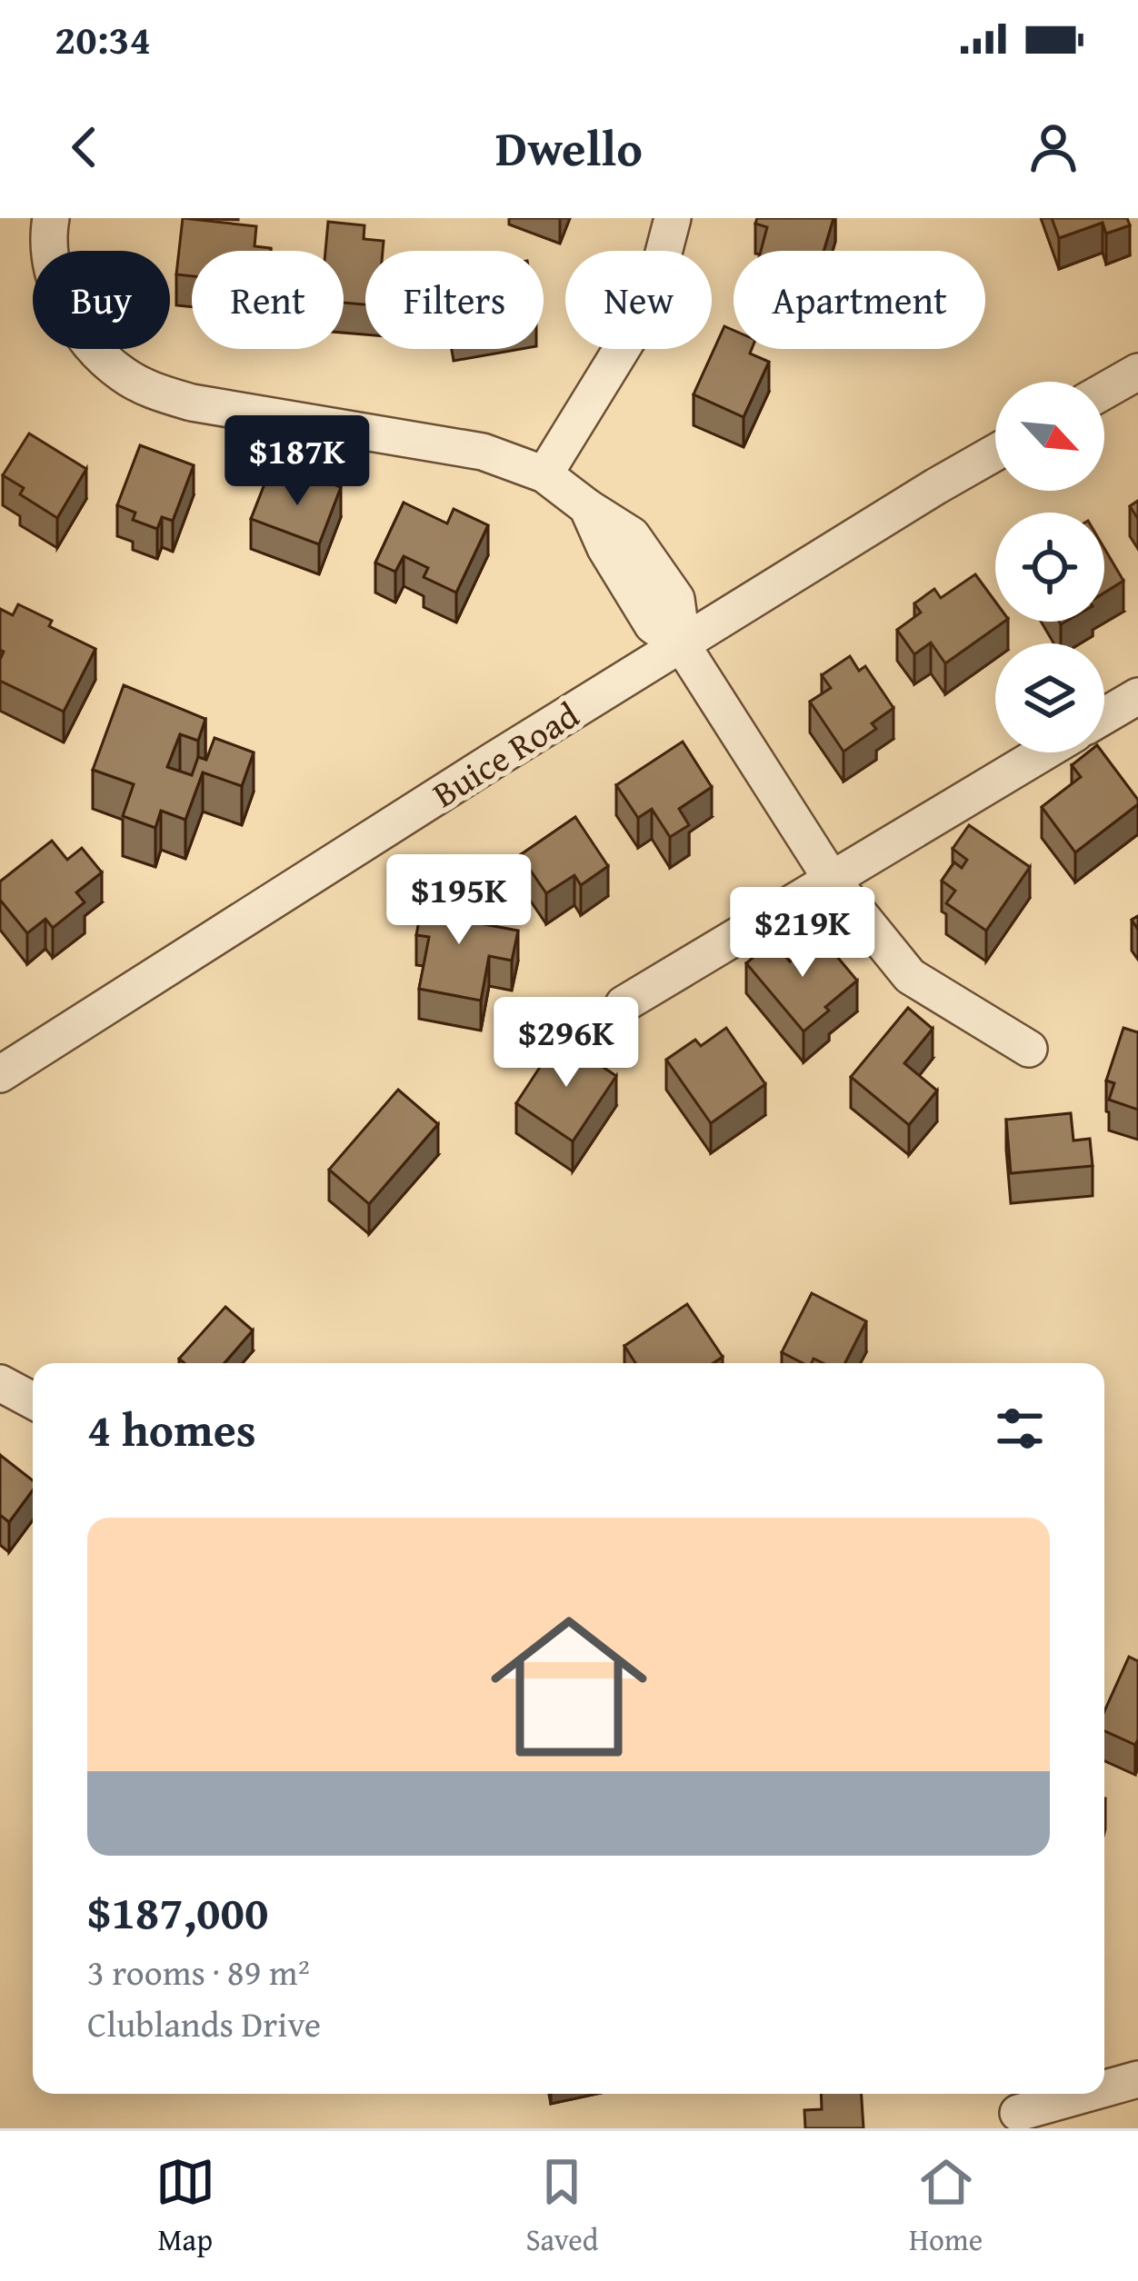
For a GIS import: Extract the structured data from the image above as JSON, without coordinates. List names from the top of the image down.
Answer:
{
  "streets": {
    "street": ["Buice Road"]
  },
  "north": "bottom right",
  "page": {
    "status": "20:34",
    "header": "Dwello",
    "chip": [
      "Buy",
      "Rent",
      "Filters",
      "New",
      "Apartment"
    ],
    "price": [
      "$187K",
      "$195K",
      "$219K",
      "$296K"
    ],
    "heading": "4 homes",
    "list": [
      {
        "name": "$187,000",
        "note": "3 rooms · 89 m² · Clublands Drive"
      }
    ],
    "tabs": ["Map", "Saved", "Home"]
  }
}
